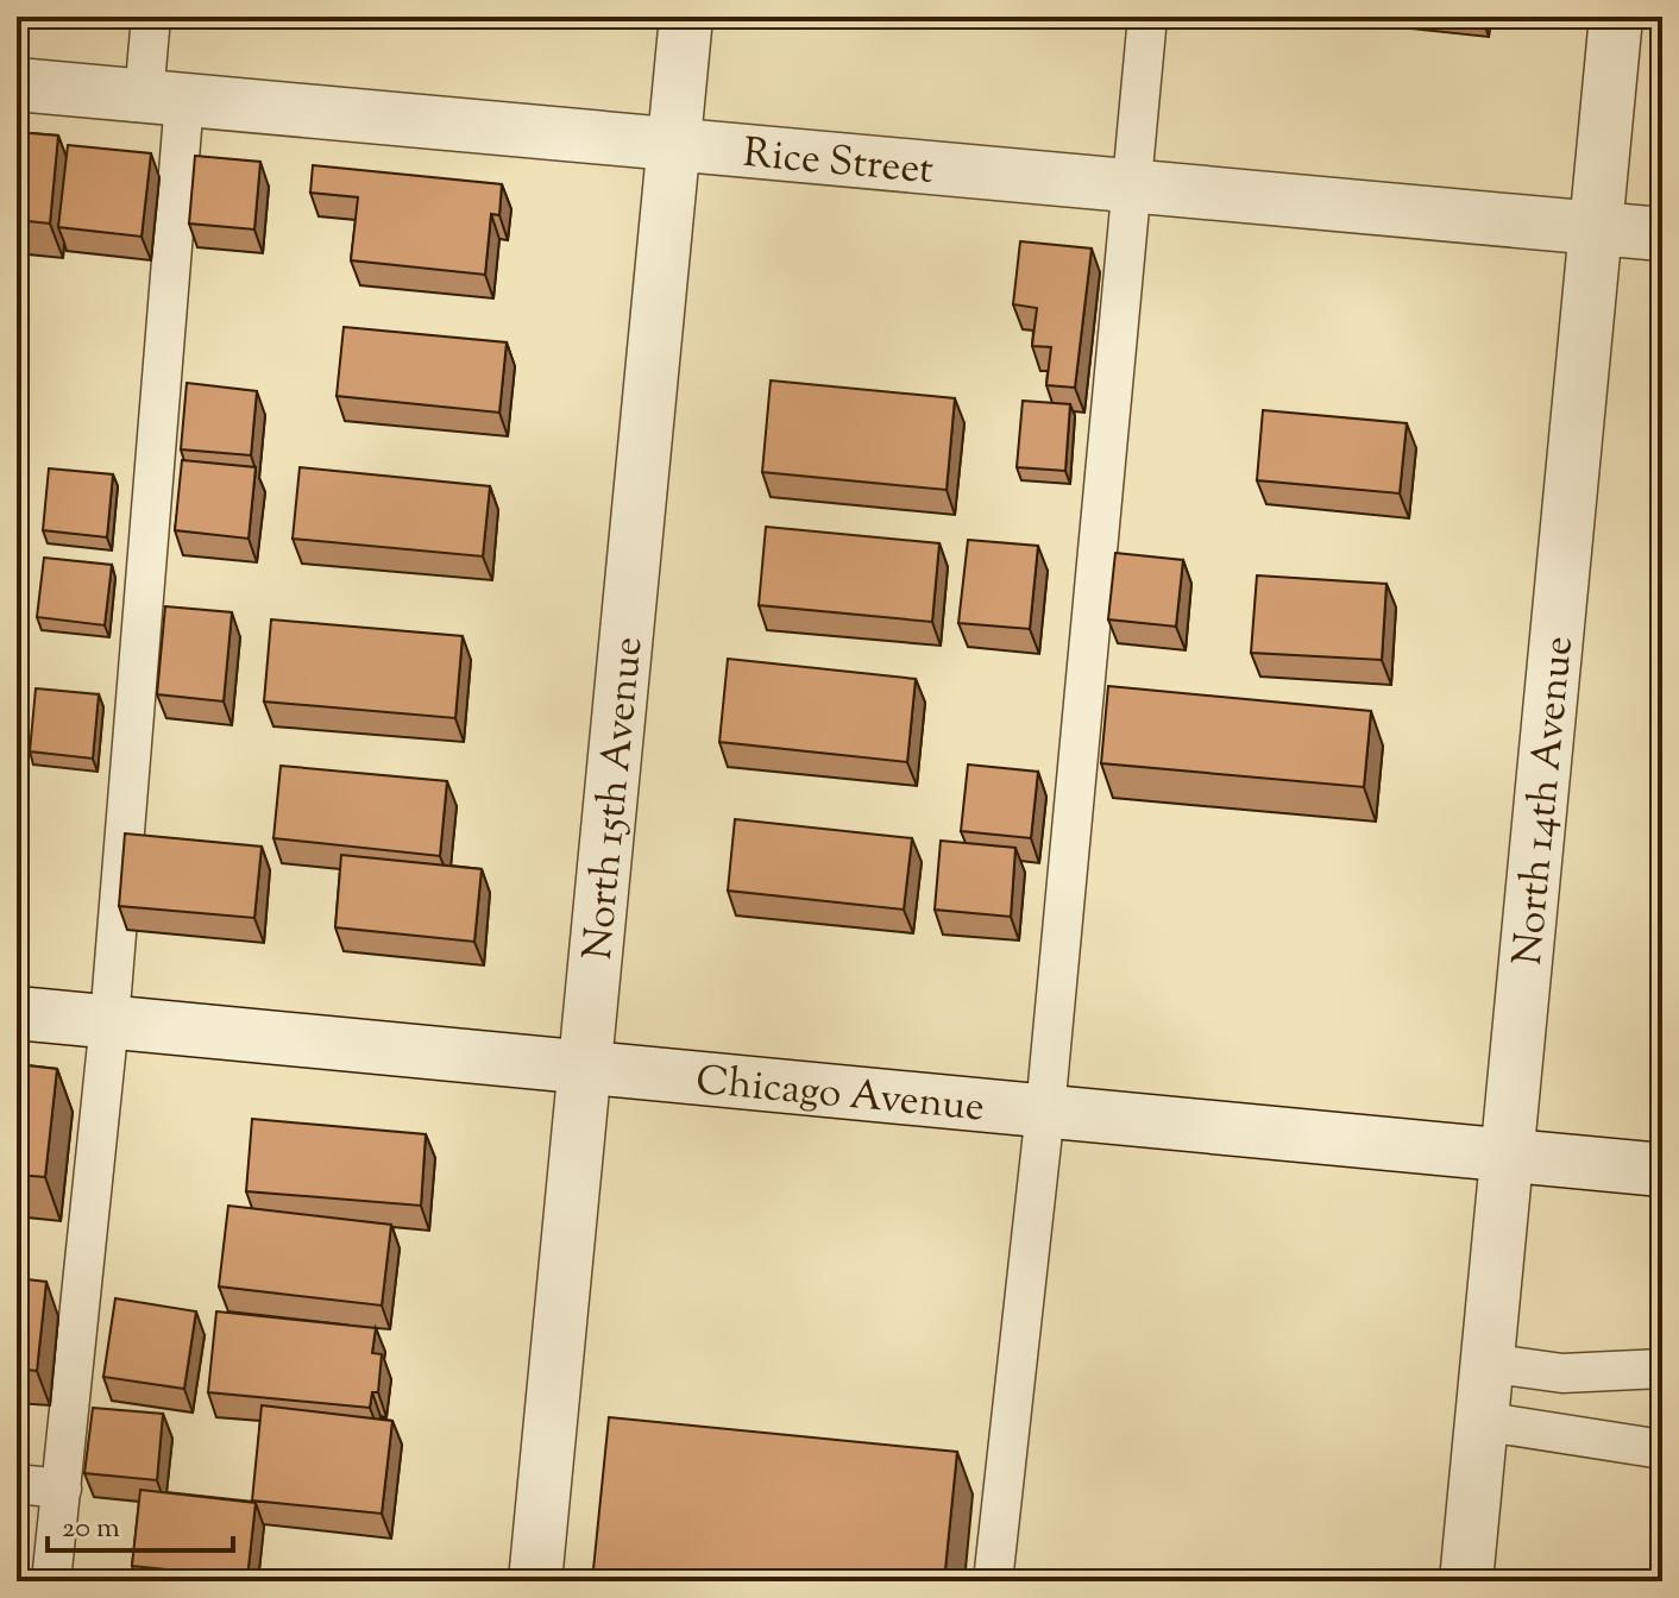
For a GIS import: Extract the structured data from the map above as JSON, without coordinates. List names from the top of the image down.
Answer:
{
  "streets": {
    "street": [
      "Rice Street",
      "North 15th Avenue",
      "North 14th Avenue",
      "Chicago Avenue"
    ]
  },
  "crossings": [
    ["Rice Street", "North 15th Avenue"],
    ["Rice Street", "North 14th Avenue"],
    ["North 15th Avenue", "Chicago Avenue"],
    ["North 14th Avenue", "Chicago Avenue"]
  ],
  "scale_bar": "20 m"
}
